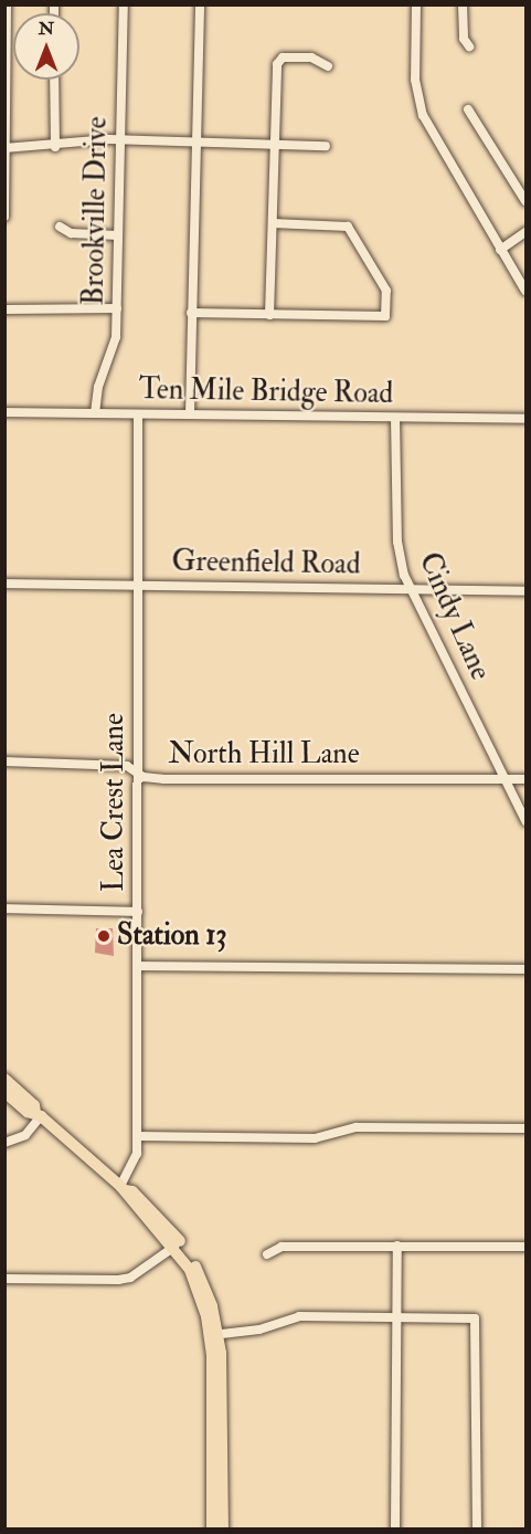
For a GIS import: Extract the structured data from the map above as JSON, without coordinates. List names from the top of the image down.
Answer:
{
  "streets": {
    "street": [
      "Brookville Drive",
      "Ten Mile Bridge Road",
      "Greenfield Road",
      "Cindy Lane",
      "North Hill Lane",
      "Lea Crest Lane"
    ]
  },
  "crossings": [
    ["Brookville Drive", "Ten Mile Bridge Road"],
    ["Ten Mile Bridge Road", "Cindy Lane"],
    ["Ten Mile Bridge Road", "Lea Crest Lane"],
    ["Greenfield Road", "Cindy Lane"],
    ["Greenfield Road", "Lea Crest Lane"],
    ["Cindy Lane", "North Hill Lane"],
    ["North Hill Lane", "Lea Crest Lane"]
  ],
  "places": ["Station 13"],
  "north": "top"
}
